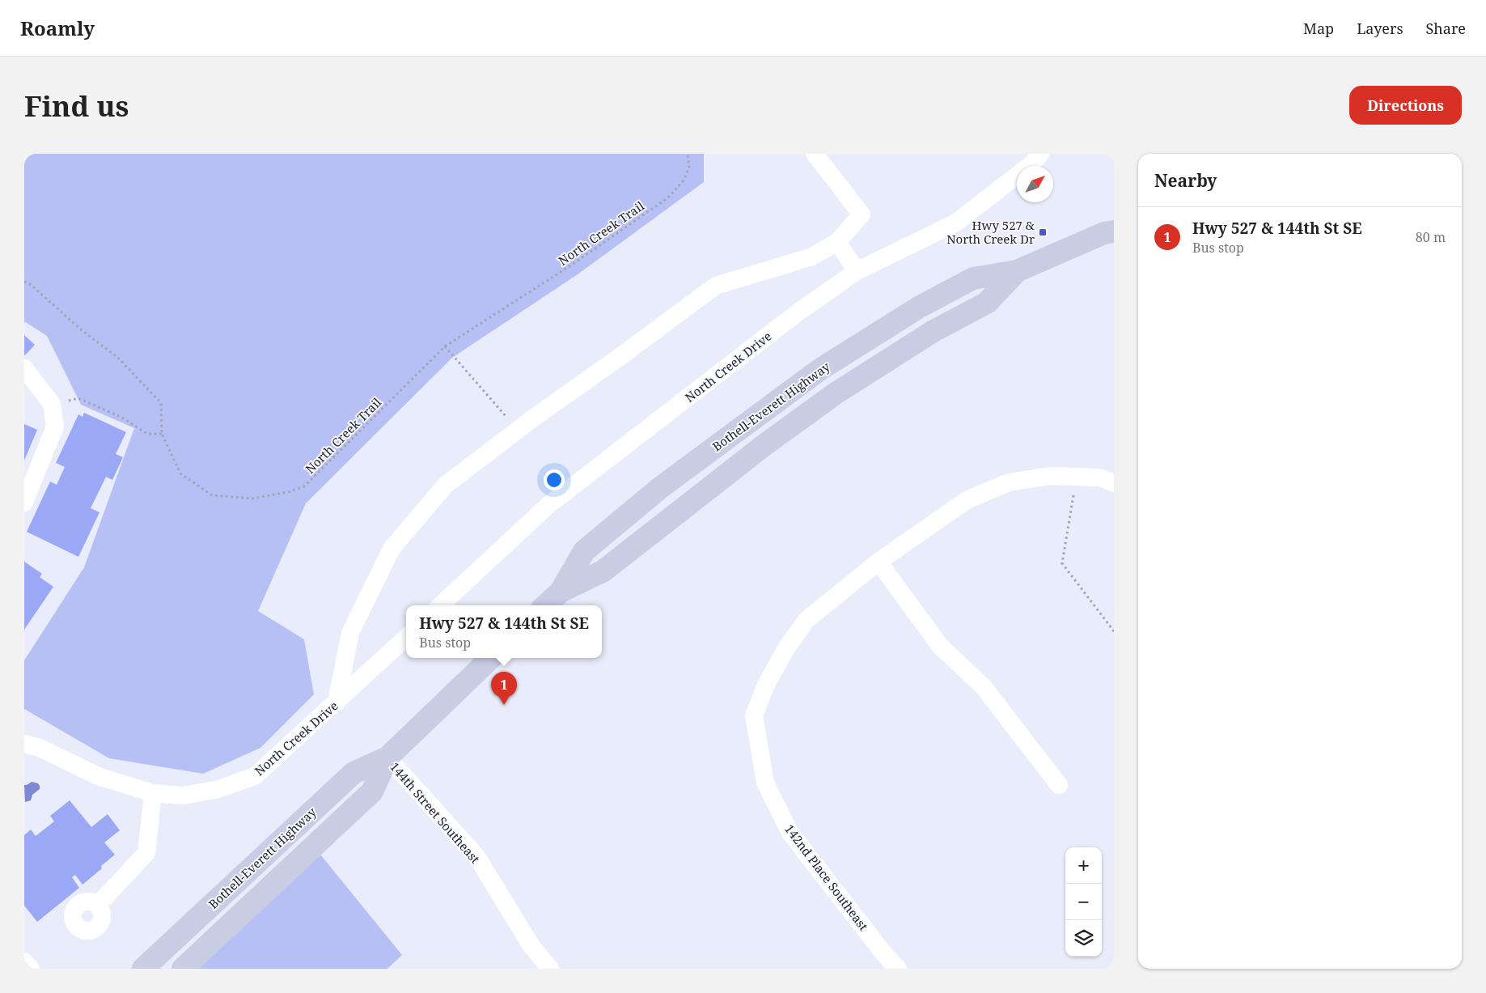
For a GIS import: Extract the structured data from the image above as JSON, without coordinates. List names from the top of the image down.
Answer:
{
  "streets": {
    "main road": ["Bothell-Everett Highway"],
    "street": ["North Creek Drive", "144th Street Southeast", "142nd Place Southeast"],
    "path": ["North Creek Trail"]
  },
  "crossings": [
    ["Bothell-Everett Highway", "144th Street Southeast"]
  ],
  "places": {
    "transit": ["Hwy 527 & North Creek Dr"]
  },
  "north": "top right",
  "page": {
    "header": "Roamly",
    "nav": ["Map", "Layers", "Share"],
    "buttons": "Directions",
    "title": "Find us",
    "heading": "Nearby",
    "list": [
      {
        "mark": "1",
        "name": "Hwy 527 & 144th St SE",
        "note": "Bus stop",
        "value": "80 m"
      }
    ],
    "popup": ["Hwy 527 & 144th St SE", "Bus stop"],
    "pins": "1",
    "map_buttons": ["+", "−"]
  }
}
